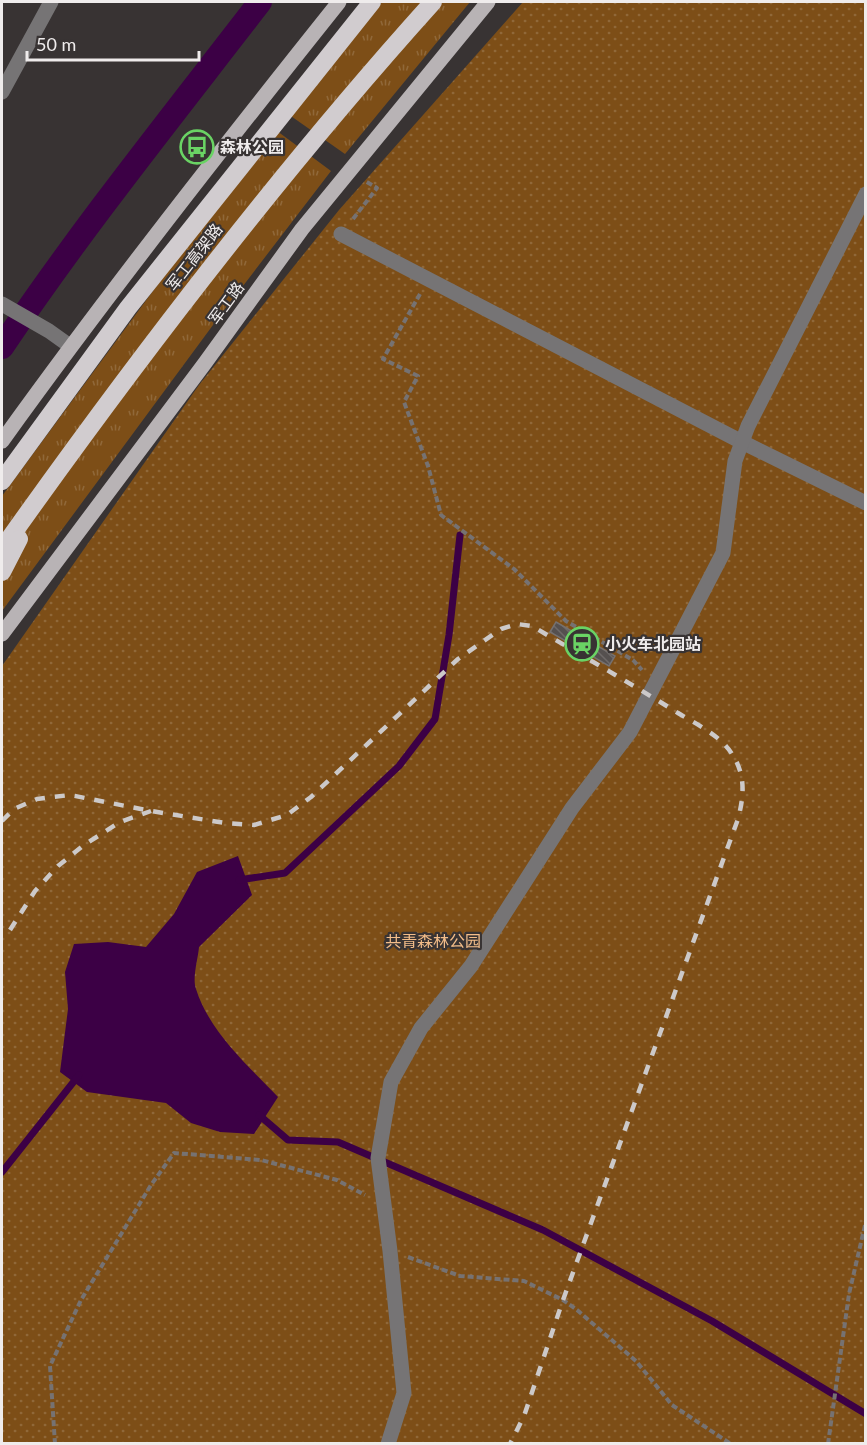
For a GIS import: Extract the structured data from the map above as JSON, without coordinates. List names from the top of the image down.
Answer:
{
  "streets": {
    "highway": ["军工高架路"],
    "main road": ["军工路"]
  },
  "parks": ["共青森林公园"],
  "places": {
    "bus stop": ["森林公园"],
    "station": ["小火车北园站"]
  },
  "scale_bar": "50 m"
}
